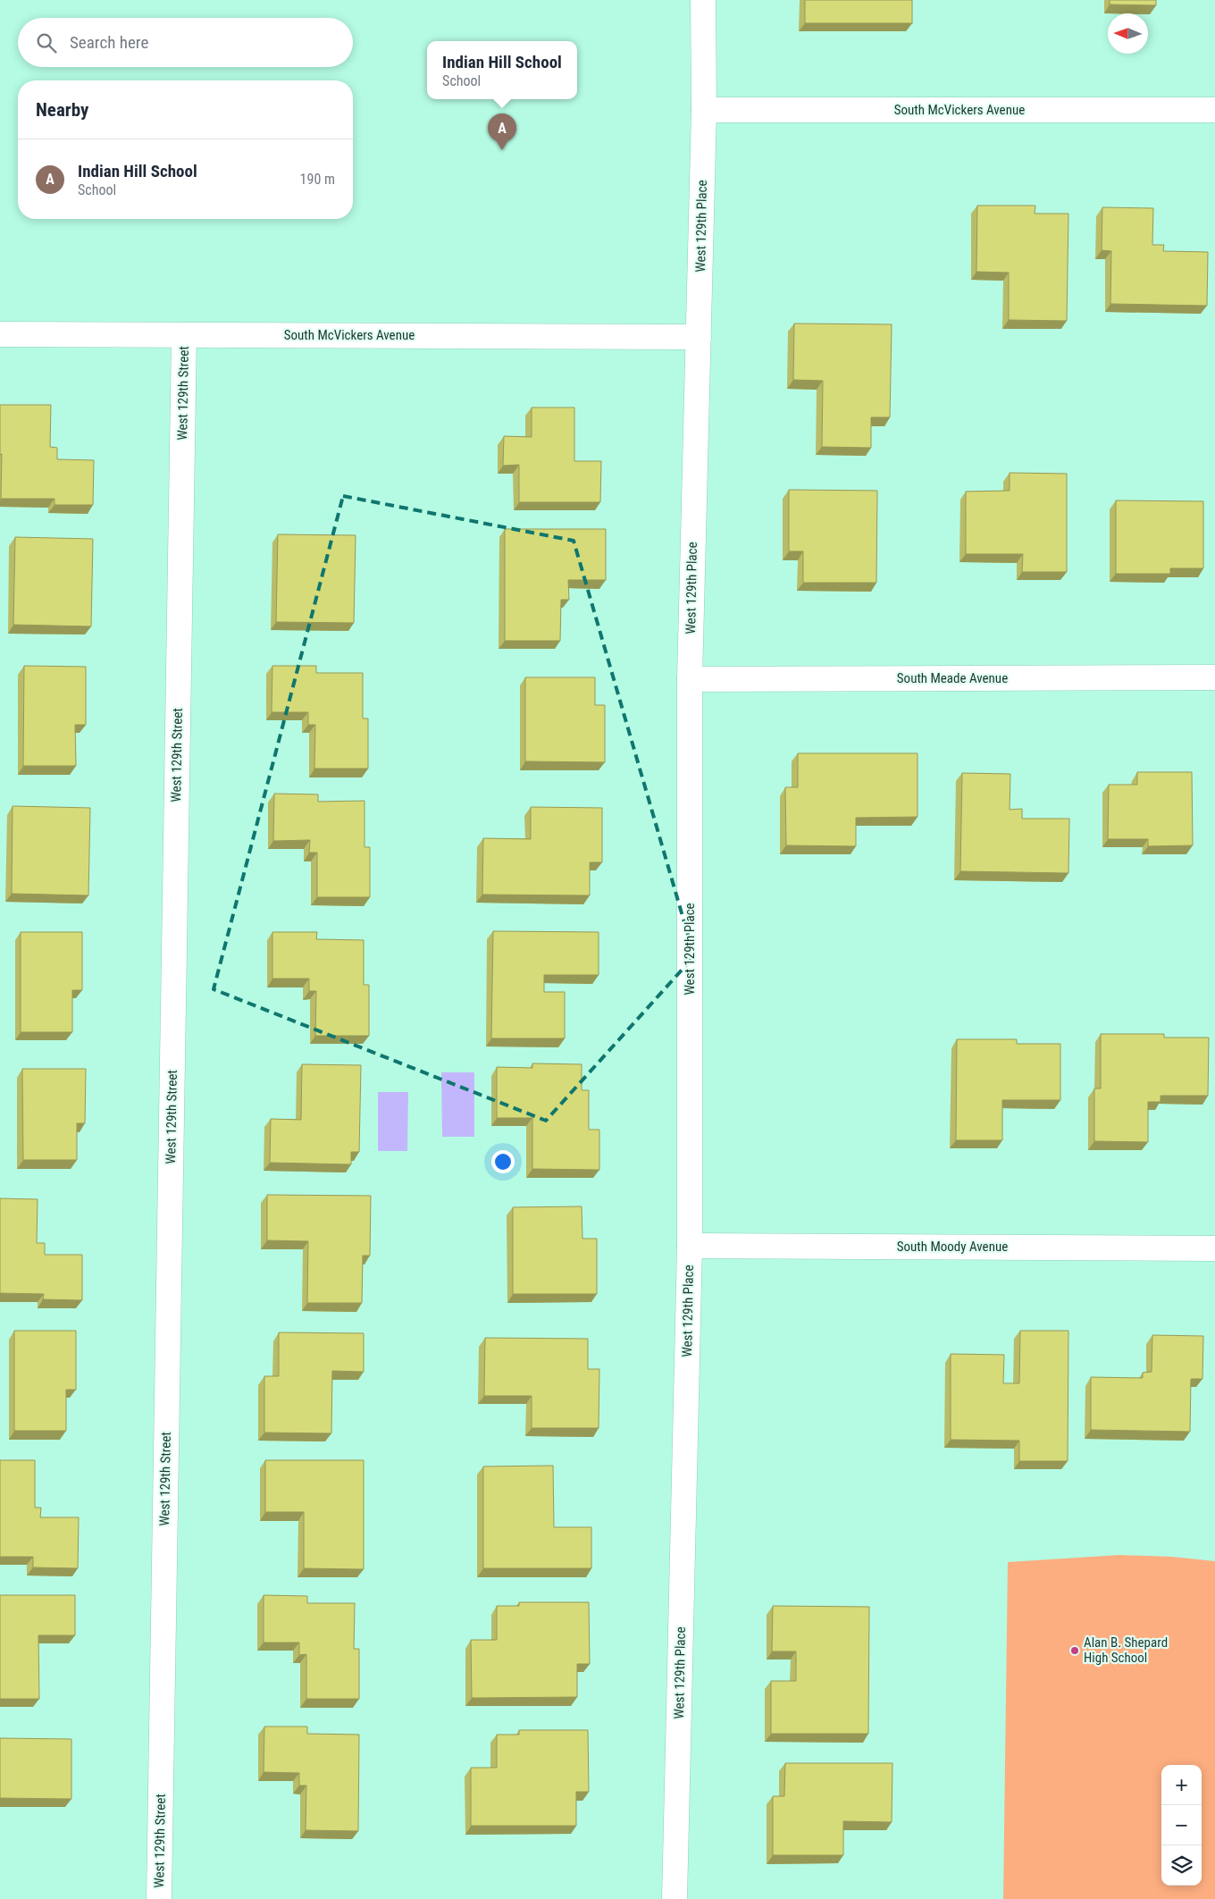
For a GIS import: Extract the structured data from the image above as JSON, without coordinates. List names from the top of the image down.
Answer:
{
  "streets": {
    "street": [
      "South McVickers Avenue",
      "West 129th Place",
      "West 129th Street",
      "South Meade Avenue",
      "South Moody Avenue"
    ]
  },
  "crossings": [
    ["South McVickers Avenue", "West 129th Place"],
    ["South McVickers Avenue", "West 129th Street"],
    ["West 129th Place", "South Meade Avenue"],
    ["West 129th Place", "South Moody Avenue"]
  ],
  "places": ["Alan B. Shepard High School"],
  "north": "left",
  "page": {
    "search": "Search here",
    "popup": ["Indian Hill School", "School"],
    "heading": "Nearby",
    "pins": "A",
    "list": [
      {
        "mark": "A",
        "name": "Indian Hill School",
        "note": "School",
        "value": "190 m"
      }
    ],
    "map_buttons": ["+", "−"]
  }
}
